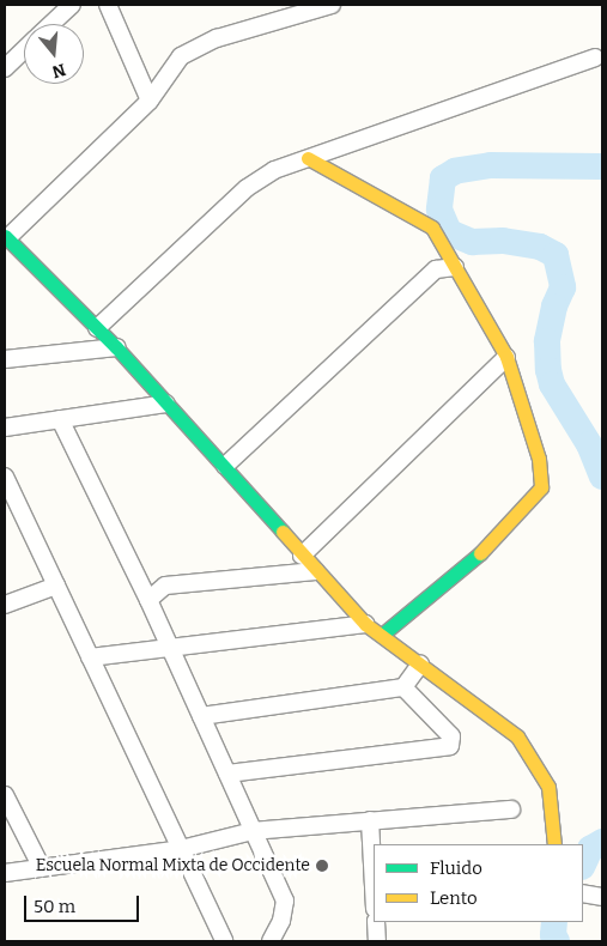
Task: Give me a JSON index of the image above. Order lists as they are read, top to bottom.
{
  "places": ["Escuela Normal Mixta de Occidente"],
  "legend": ["Fluido", "Lento"],
  "scale_bar": "50 m",
  "north": "bottom"
}
